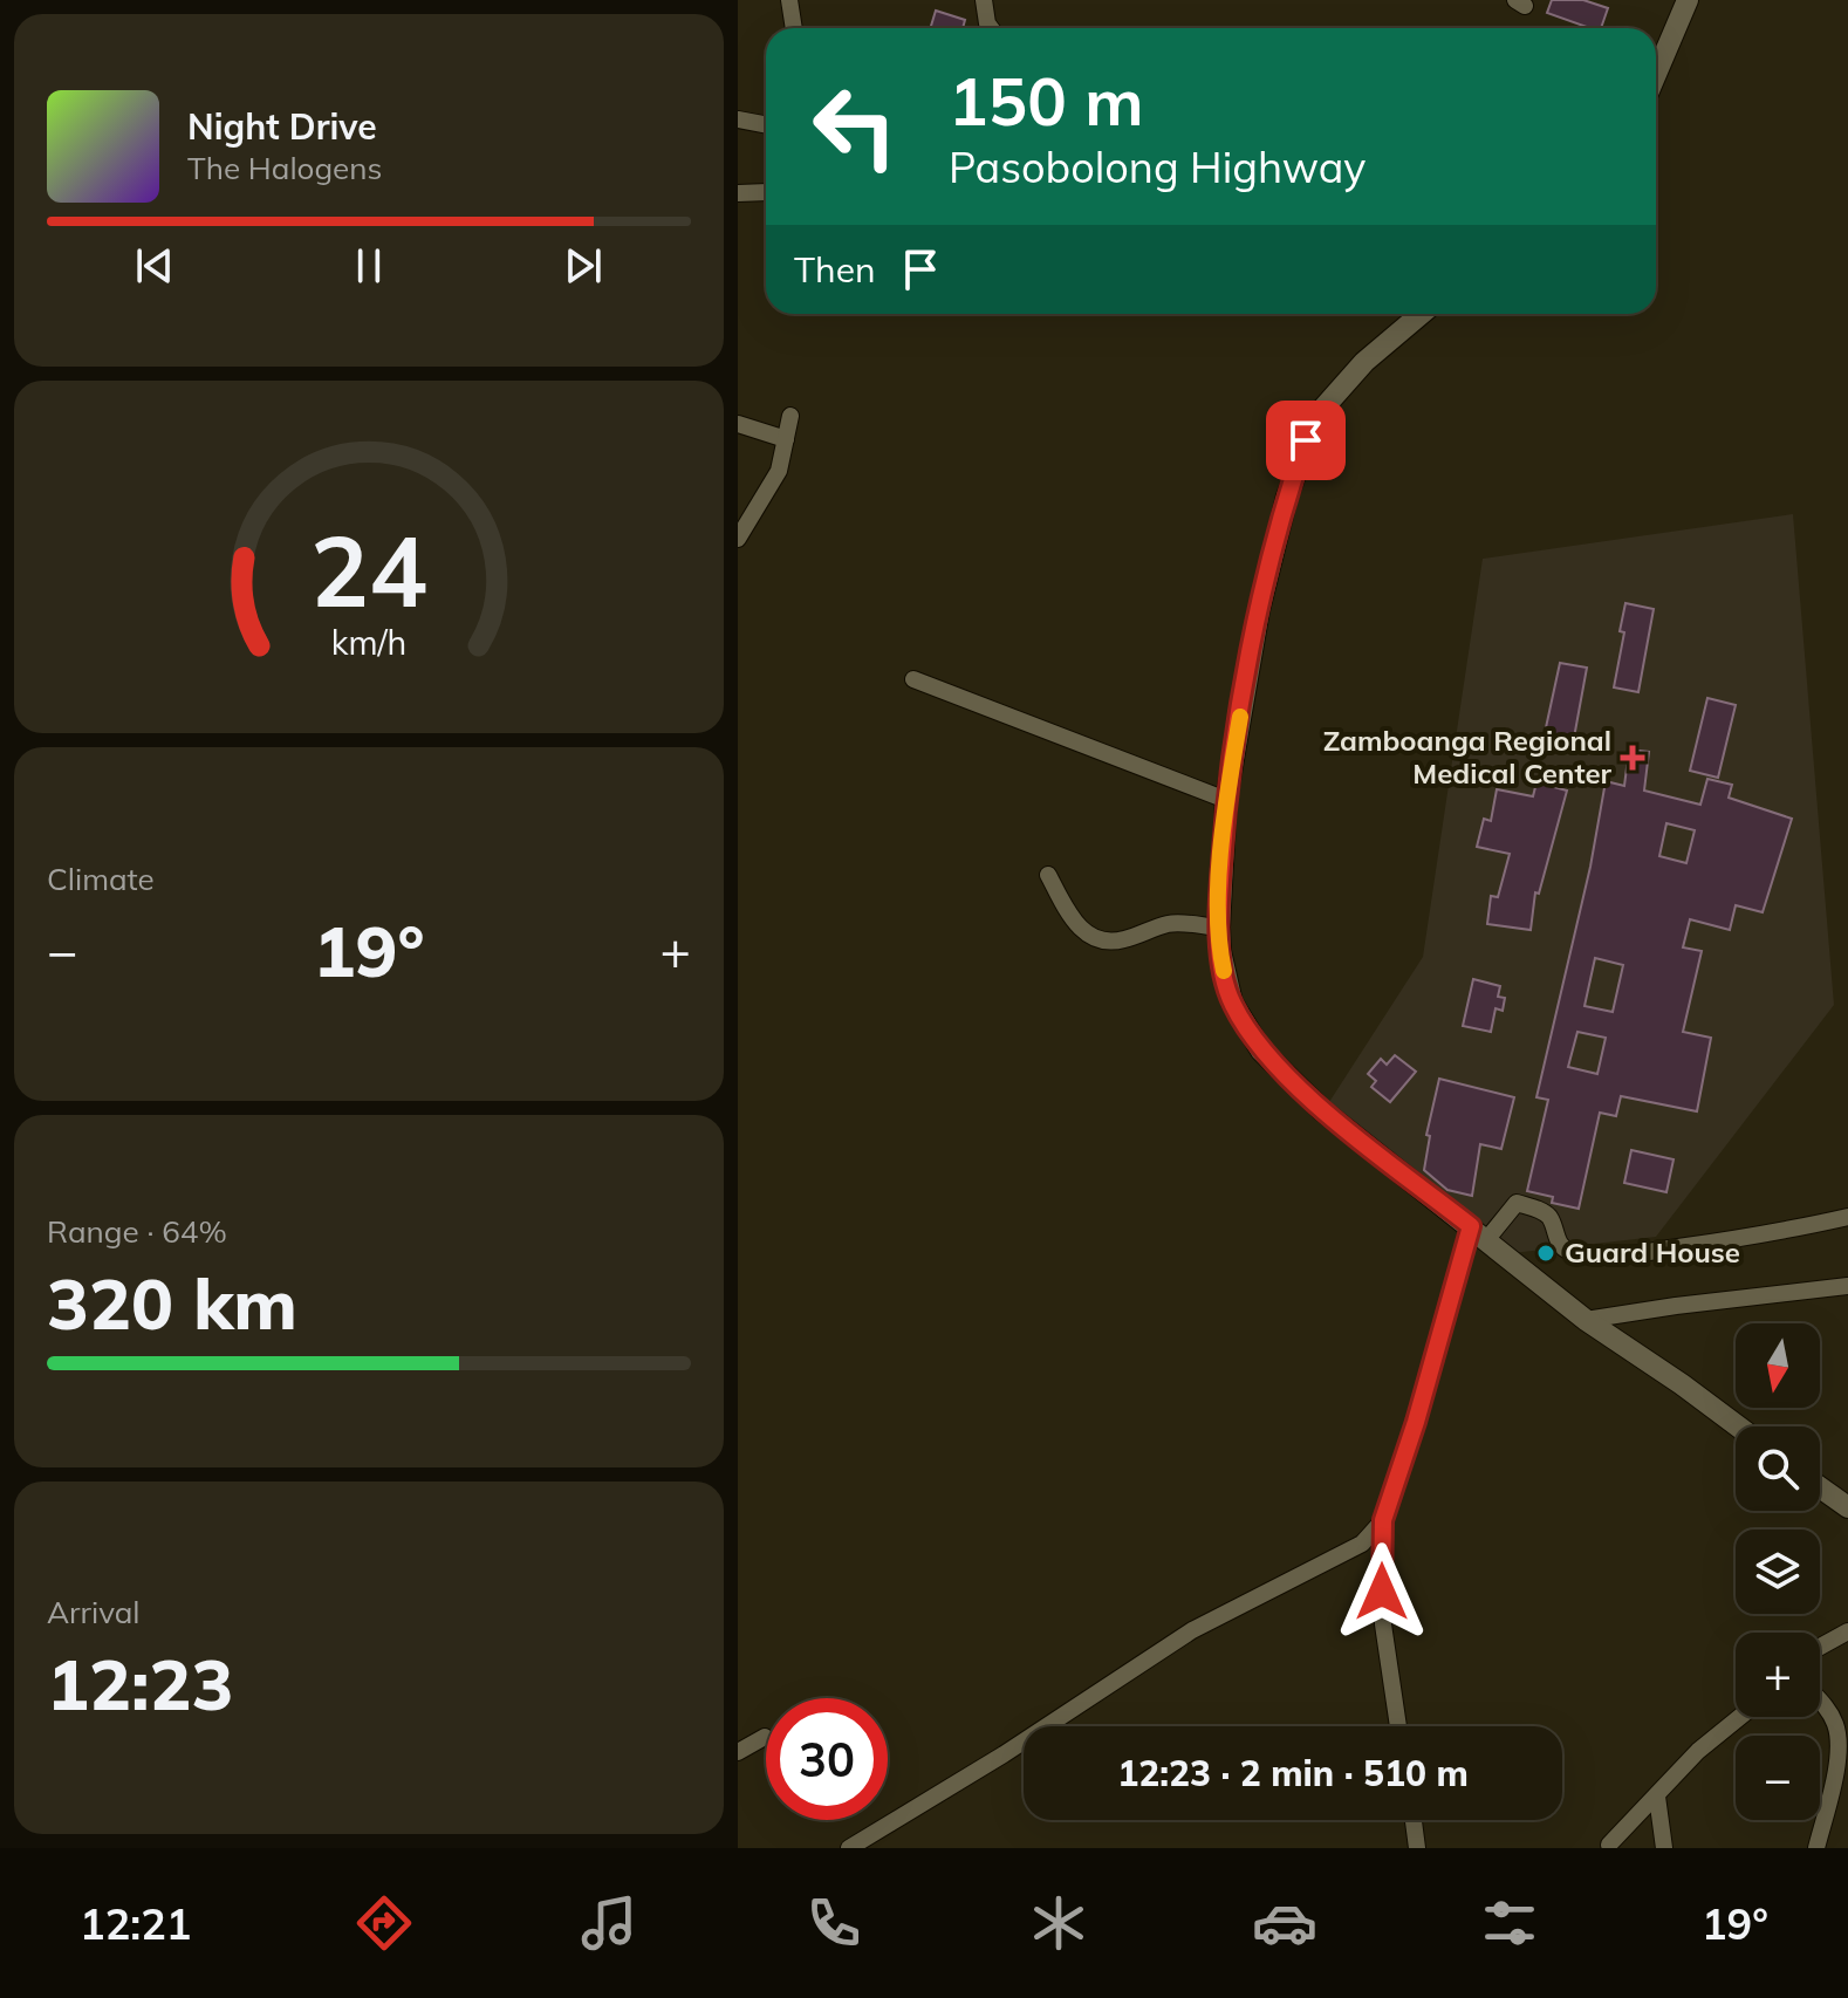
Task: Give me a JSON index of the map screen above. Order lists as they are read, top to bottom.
{
  "places": {
    "health": ["Zamboanga Regional Medical Center"],
    "other": ["Guard House"]
  },
  "north": "bottom",
  "page": {
    "turn": ["150 m", "Pasobolong Highway"],
    "song": ["Night Drive", "The Halogens"],
    "then": "Then",
    "tile": [
      "Climate",
      ["Range · 64%", "320 km"],
      ["Arrival", "12:23"]
    ],
    "heat": ["−", "19°", "+"],
    "map_buttons": ["+", "−"],
    "limit": "30",
    "trip": "12:23 · 2 min · 510 m",
    "tabs": ["12:21", "19°"],
    "gauge": ["24", "km/h"]
  }
}
